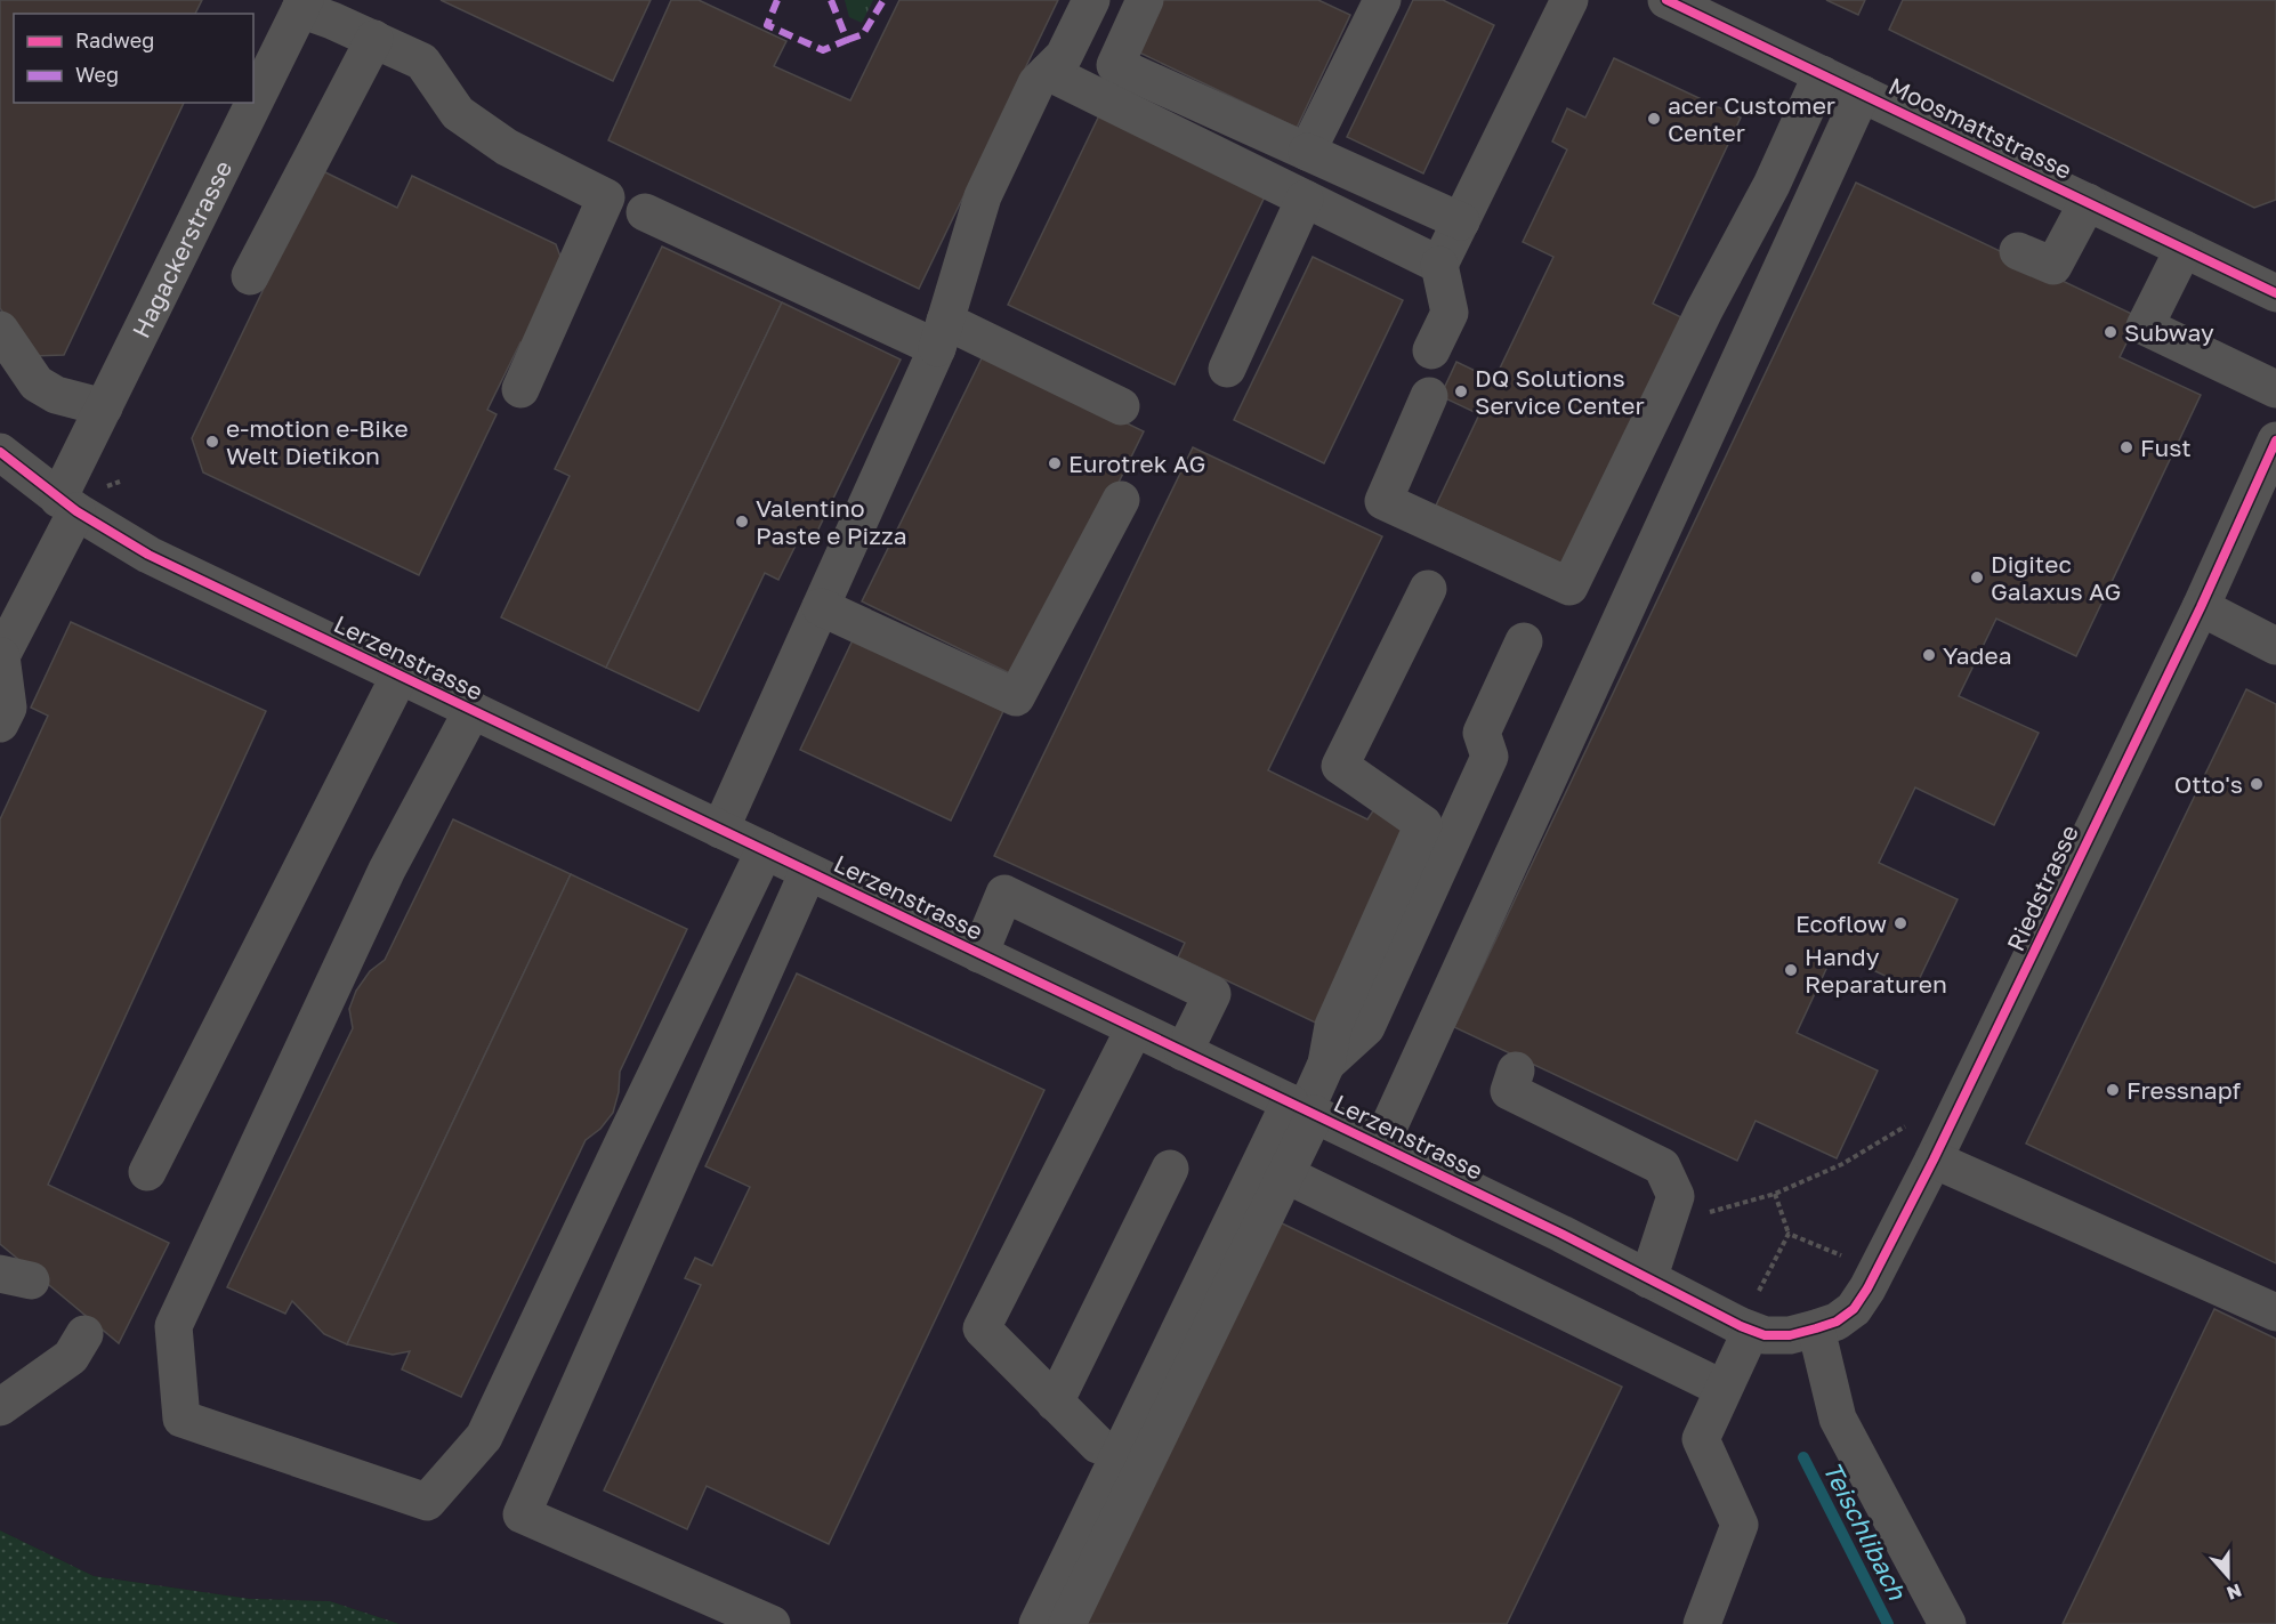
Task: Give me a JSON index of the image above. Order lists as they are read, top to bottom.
{
  "streets": {
    "street": [
      "Moosmattstrasse",
      "Hagackerstrasse",
      "Lerzenstrasse",
      "Riedstrasse"
    ]
  },
  "crossings": [
    ["Hagackerstrasse", "Lerzenstrasse"],
    ["Lerzenstrasse", "Riedstrasse"]
  ],
  "water": ["Teischlibach"],
  "places": [
    "acer Customer Center",
    "Subway",
    "DQ Solutions Service Center",
    "e-motion e-Bike Welt Dietikon",
    "Fust",
    "Eurotrek AG",
    "Valentino Paste e Pizza",
    "Digitec Galaxus AG",
    "Yadea",
    "Otto's",
    "Ecoflow",
    "Handy Reparaturen",
    "Fressnapf"
  ],
  "legend": ["Radweg", "Weg"],
  "north": "bottom"
}
